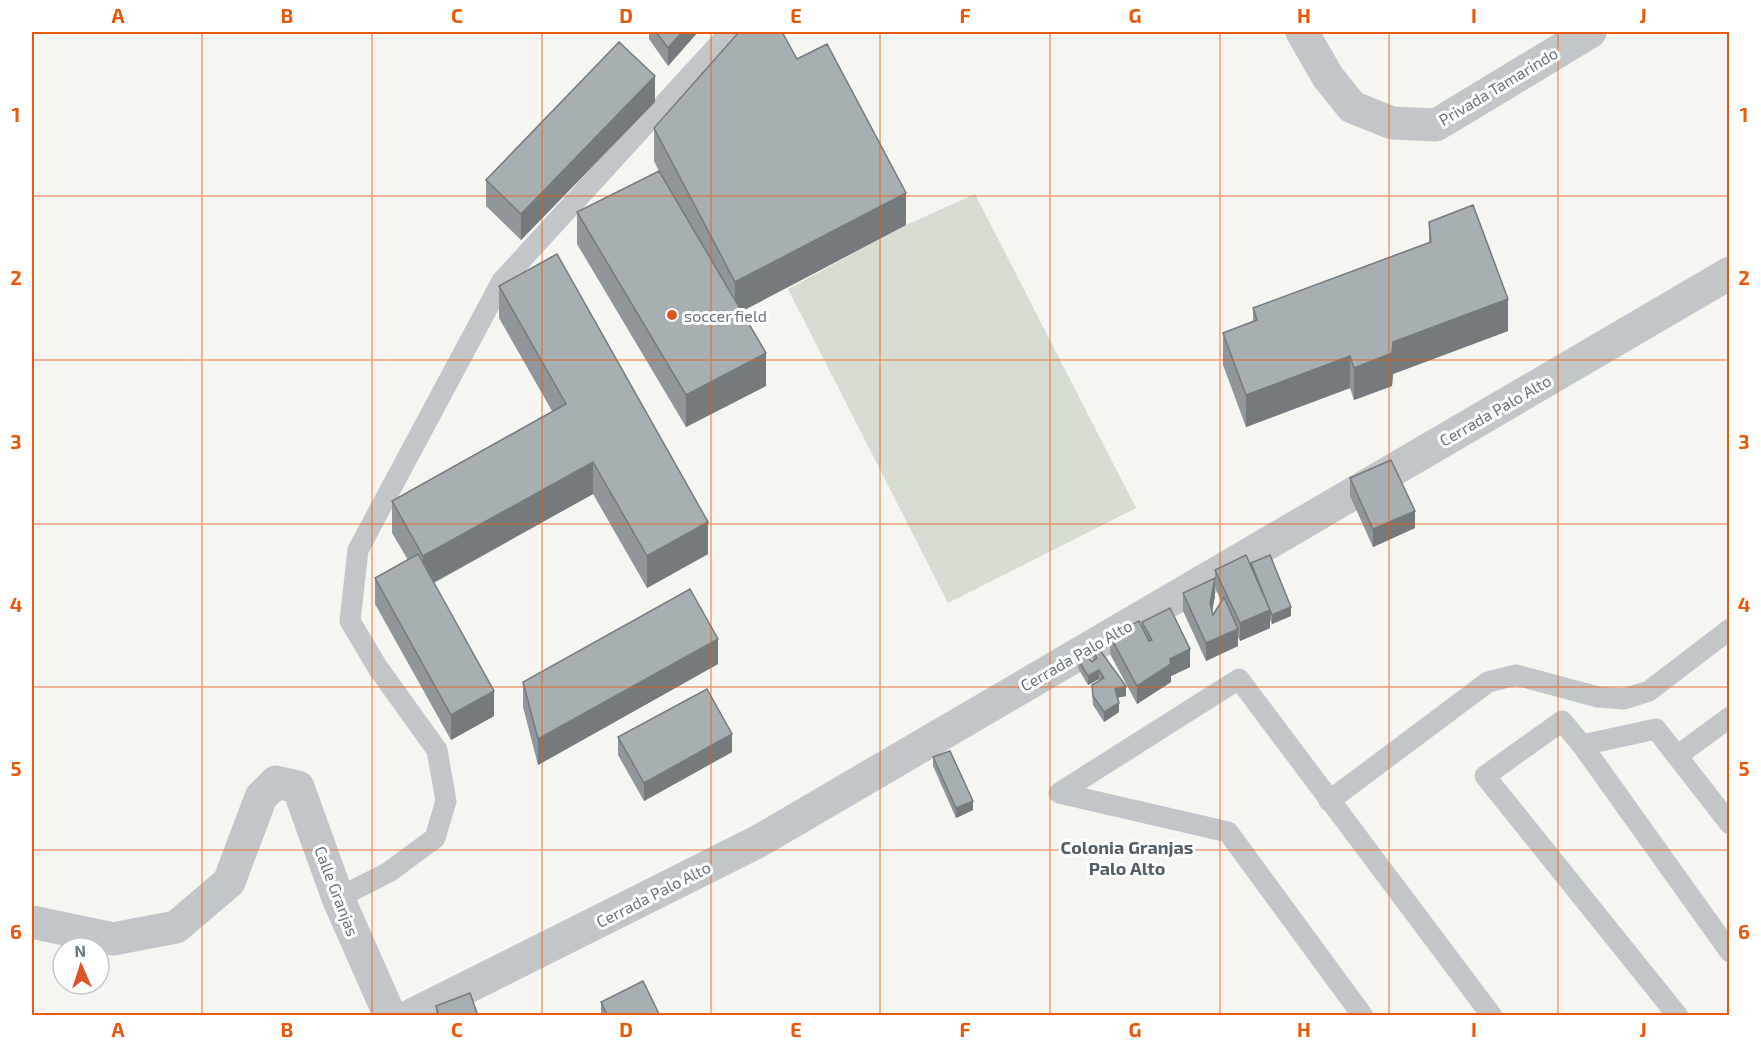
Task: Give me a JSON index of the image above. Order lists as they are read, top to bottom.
{
  "streets": {
    "street": ["Privada Tamarindo", "Cerrada Palo Alto", "Calle Granjas"]
  },
  "districts": ["Colonia Granjas Palo Alto"],
  "places": ["soccer field"],
  "north": "top",
  "grid": {
    "columns": [
      "A",
      "B",
      "C",
      "D",
      "E",
      "F",
      "G",
      "H",
      "I",
      "J"
    ],
    "rows": [
      "1",
      "2",
      "3",
      "4",
      "5",
      "6"
    ]
  }
}
